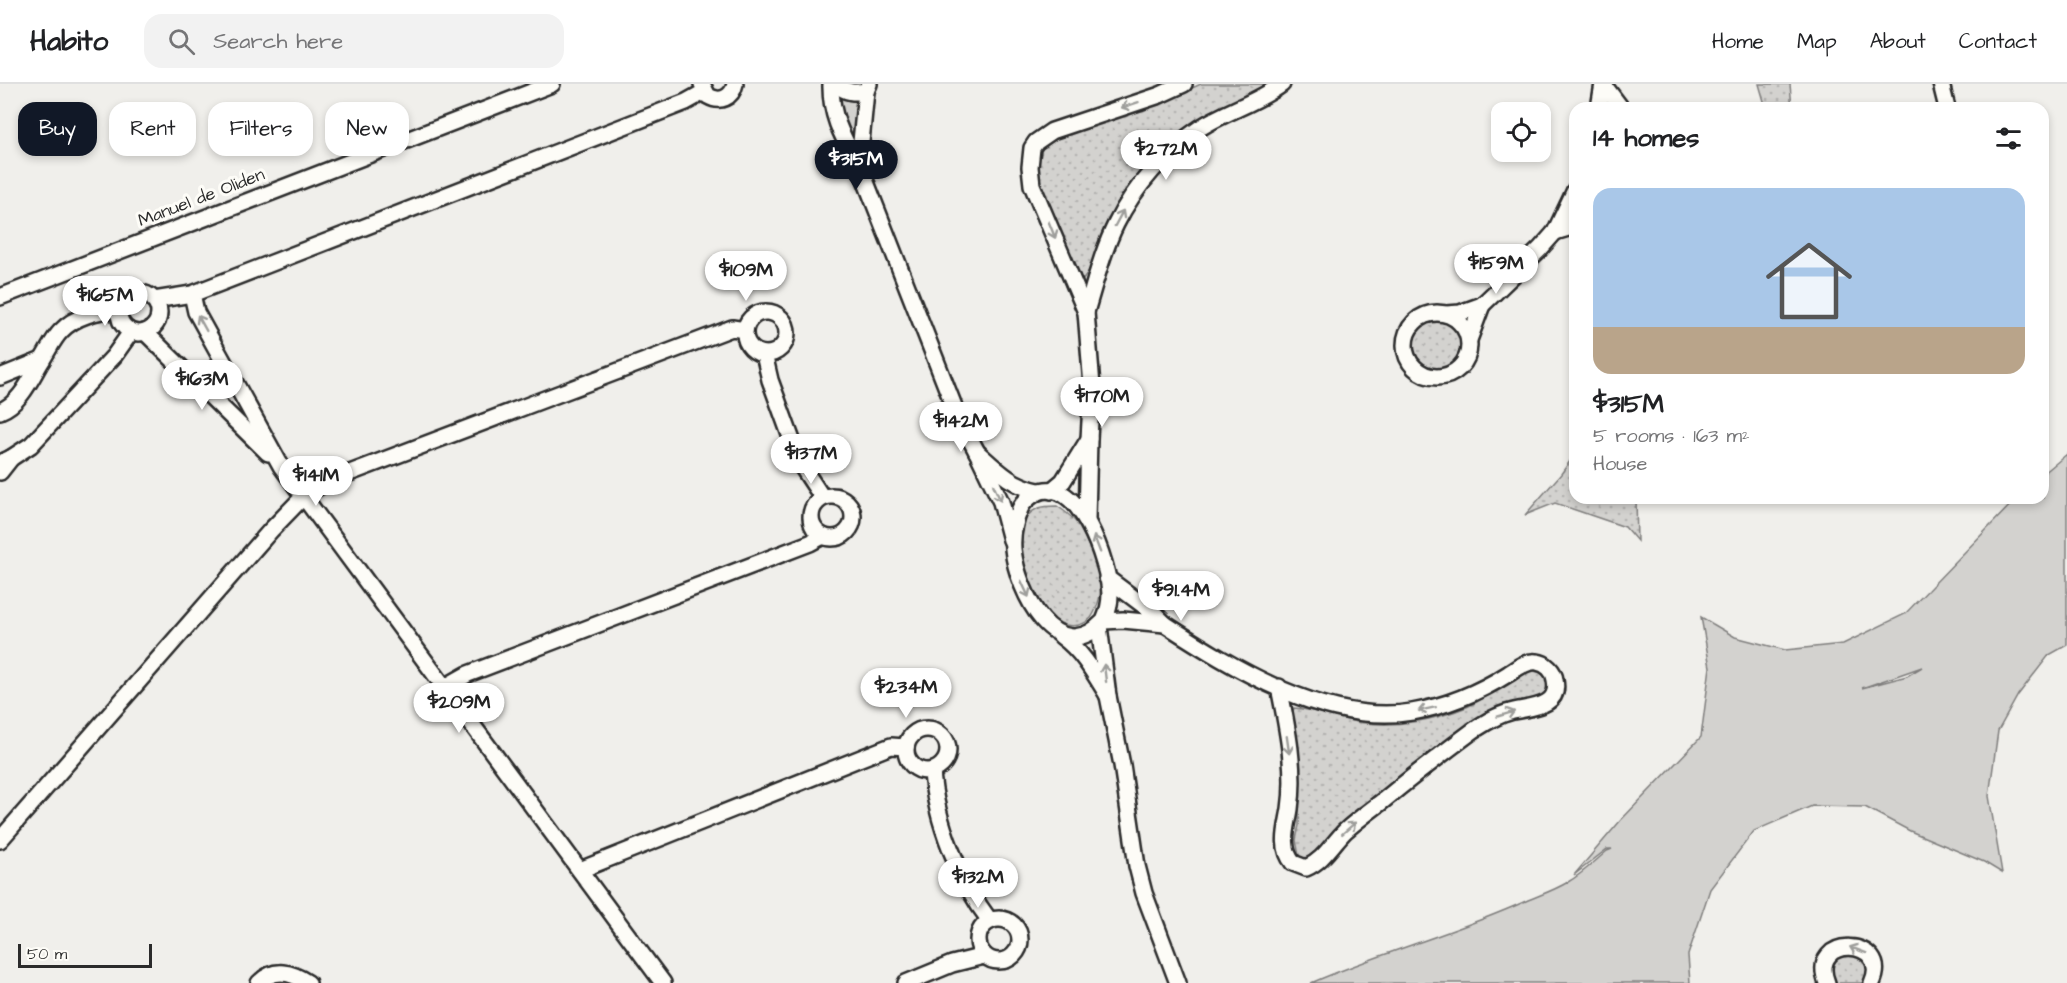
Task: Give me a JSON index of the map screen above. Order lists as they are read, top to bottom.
{
  "streets": {
    "street": ["Manuel de Oliden"]
  },
  "scale_bar": "50 m",
  "page": {
    "header": "Habito",
    "search": "Search here",
    "nav": [
      "Home",
      "Map",
      "About",
      "Contact"
    ],
    "chip": [
      "Buy",
      "Rent",
      "Filters",
      "New"
    ],
    "heading": "14 homes",
    "price": [
      "$272M",
      "$315M",
      "$159M",
      "$109M",
      "$165M",
      "$163M",
      "$170M",
      "$142M",
      "$137M",
      "$141M",
      "$91.4M",
      "$234M",
      "$209M",
      "$132M"
    ],
    "list": [
      {
        "name": "$315M",
        "note": "5 rooms · 163 m² · House"
      }
    ],
    "scale": "50 m"
  }
}
